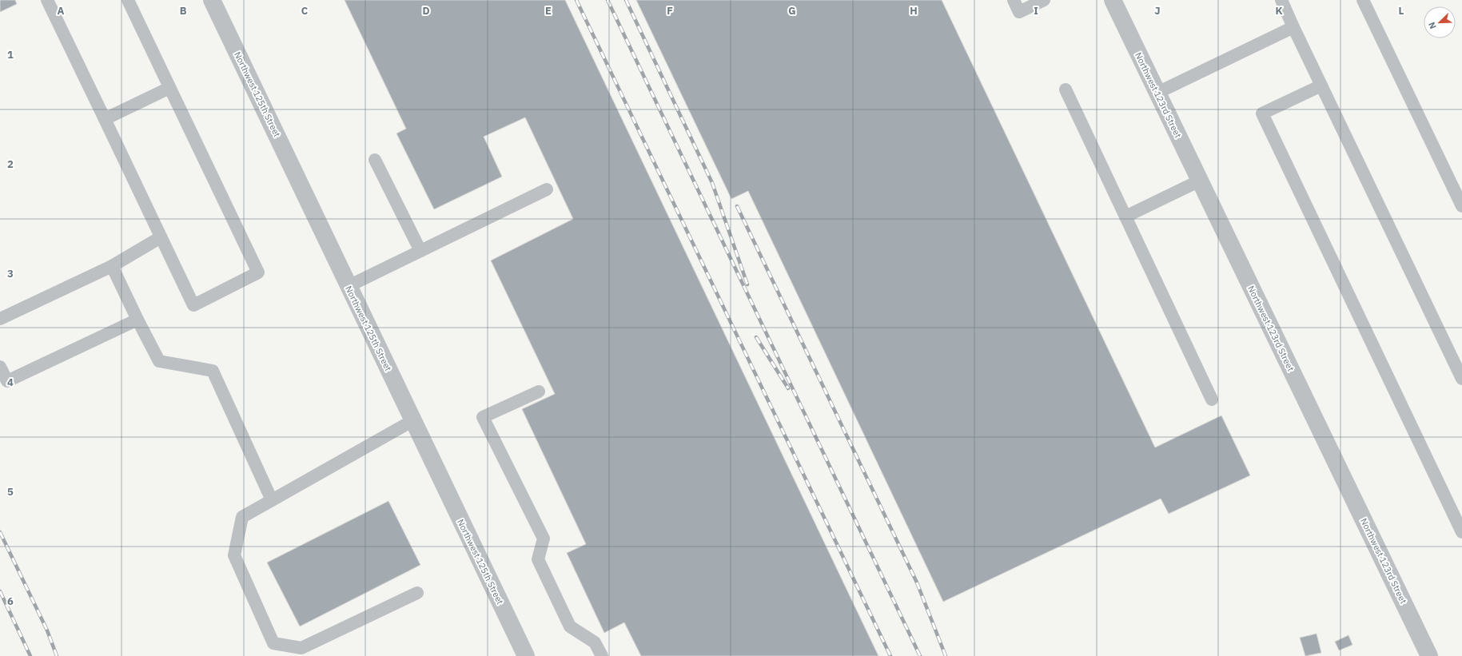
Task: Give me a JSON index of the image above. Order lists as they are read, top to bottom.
{
  "streets": {
    "street": ["Northwest 125th Street", "Northwest 123rd Street"]
  },
  "north": "bottom left",
  "grid": {
    "columns": [
      "A",
      "B",
      "C",
      "D",
      "E",
      "F",
      "G",
      "H",
      "I",
      "J",
      "K",
      "L"
    ],
    "rows": [
      "1",
      "2",
      "3",
      "4",
      "5",
      "6"
    ]
  }
}
